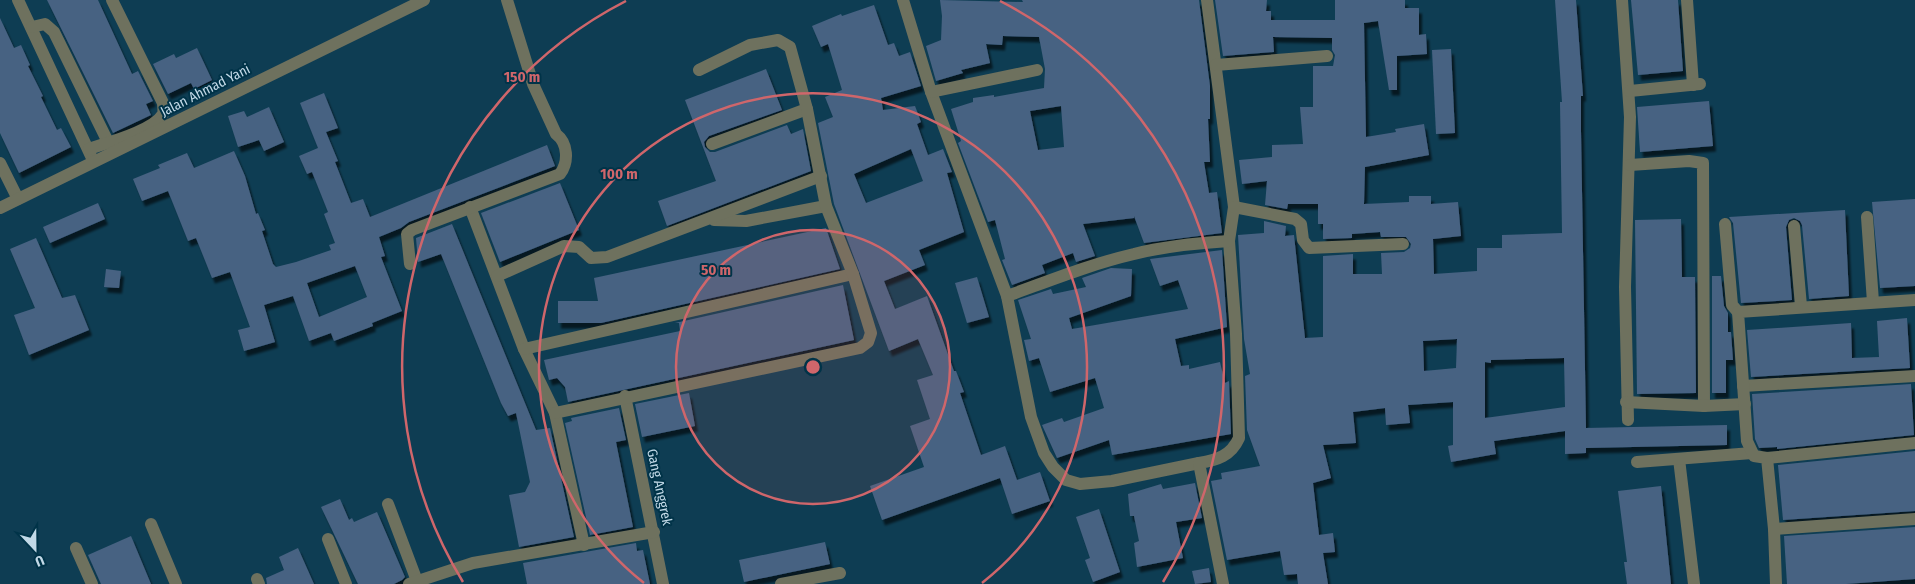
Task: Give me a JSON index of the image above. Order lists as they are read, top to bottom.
{
  "streets": {
    "street": ["Jalan Ahmad Yani", "Gang Anggrek"]
  },
  "north": "bottom",
  "rings": ["150 m", "100 m", "50 m"]
}
